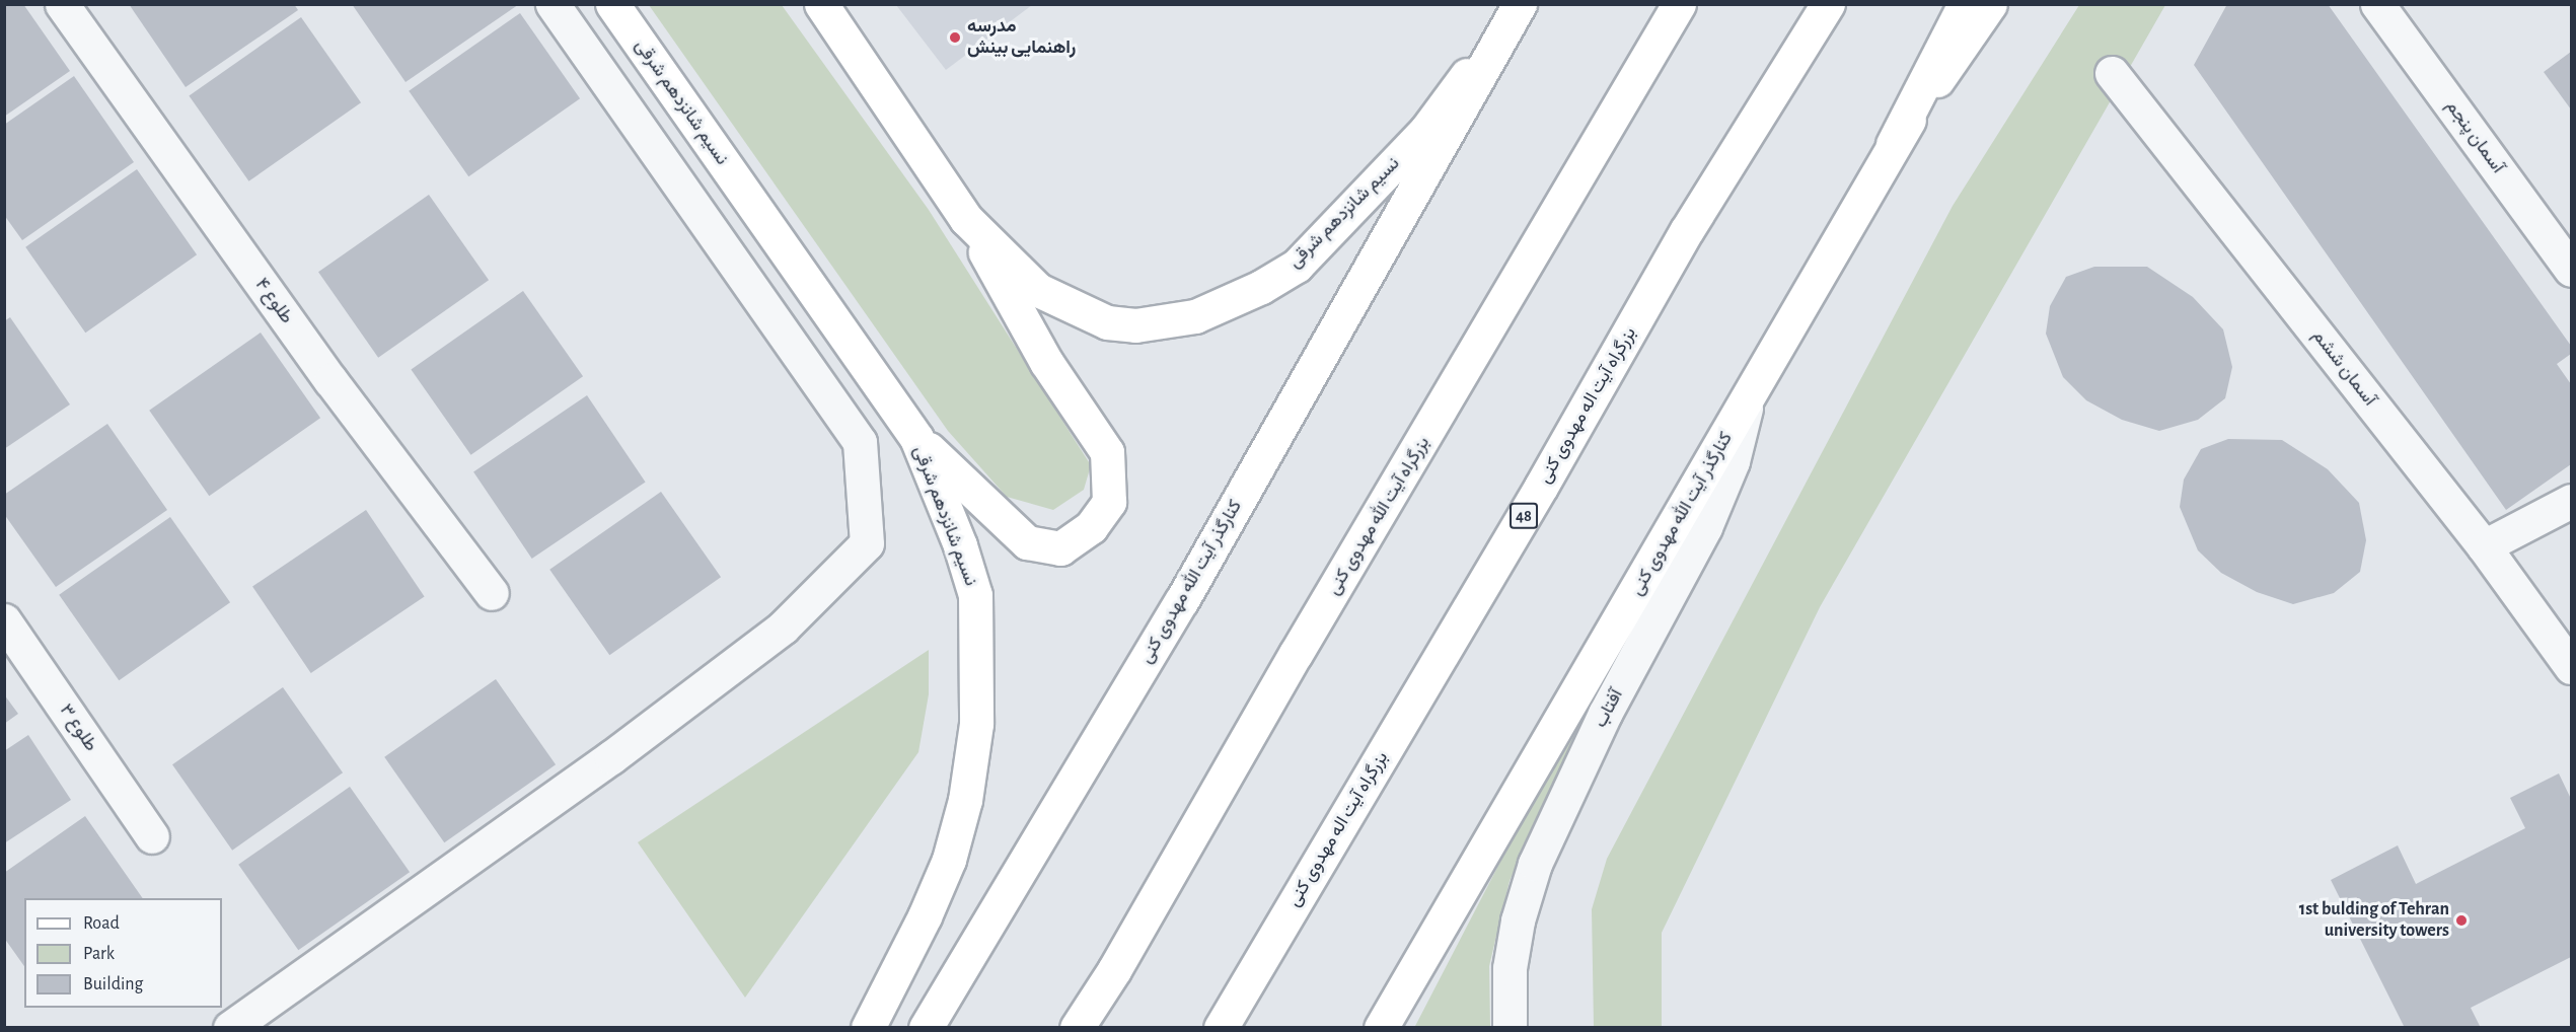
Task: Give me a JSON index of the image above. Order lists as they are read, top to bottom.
{
  "streets": {
    "main road": [
      "نسیم شانزدهم شرقی",
      "بزرگراه آیت اله مهدوی کنی",
      "کنارگذر آیت الله مهدوی کنی",
      "بزرگراه آیت الله مهدوی کنی",
      "48"
    ],
    "street": [
      "آسمان پنجم",
      "طلوع ۴",
      "آسمان ششم",
      "آفتاب",
      "طلوع ۳"
    ]
  },
  "crossings": [
    ["نسیم شانزدهم شرقی", "کنارگذر آیت الله مهدوی کنی"],
    ["کنارگذر آیت الله مهدوی کنی", "آفتاب"]
  ],
  "places": ["مدرسه راهنمایی بینش", "1st bulding of Tehran university towers"],
  "legend": ["Road", "Park", "Building"]
}
